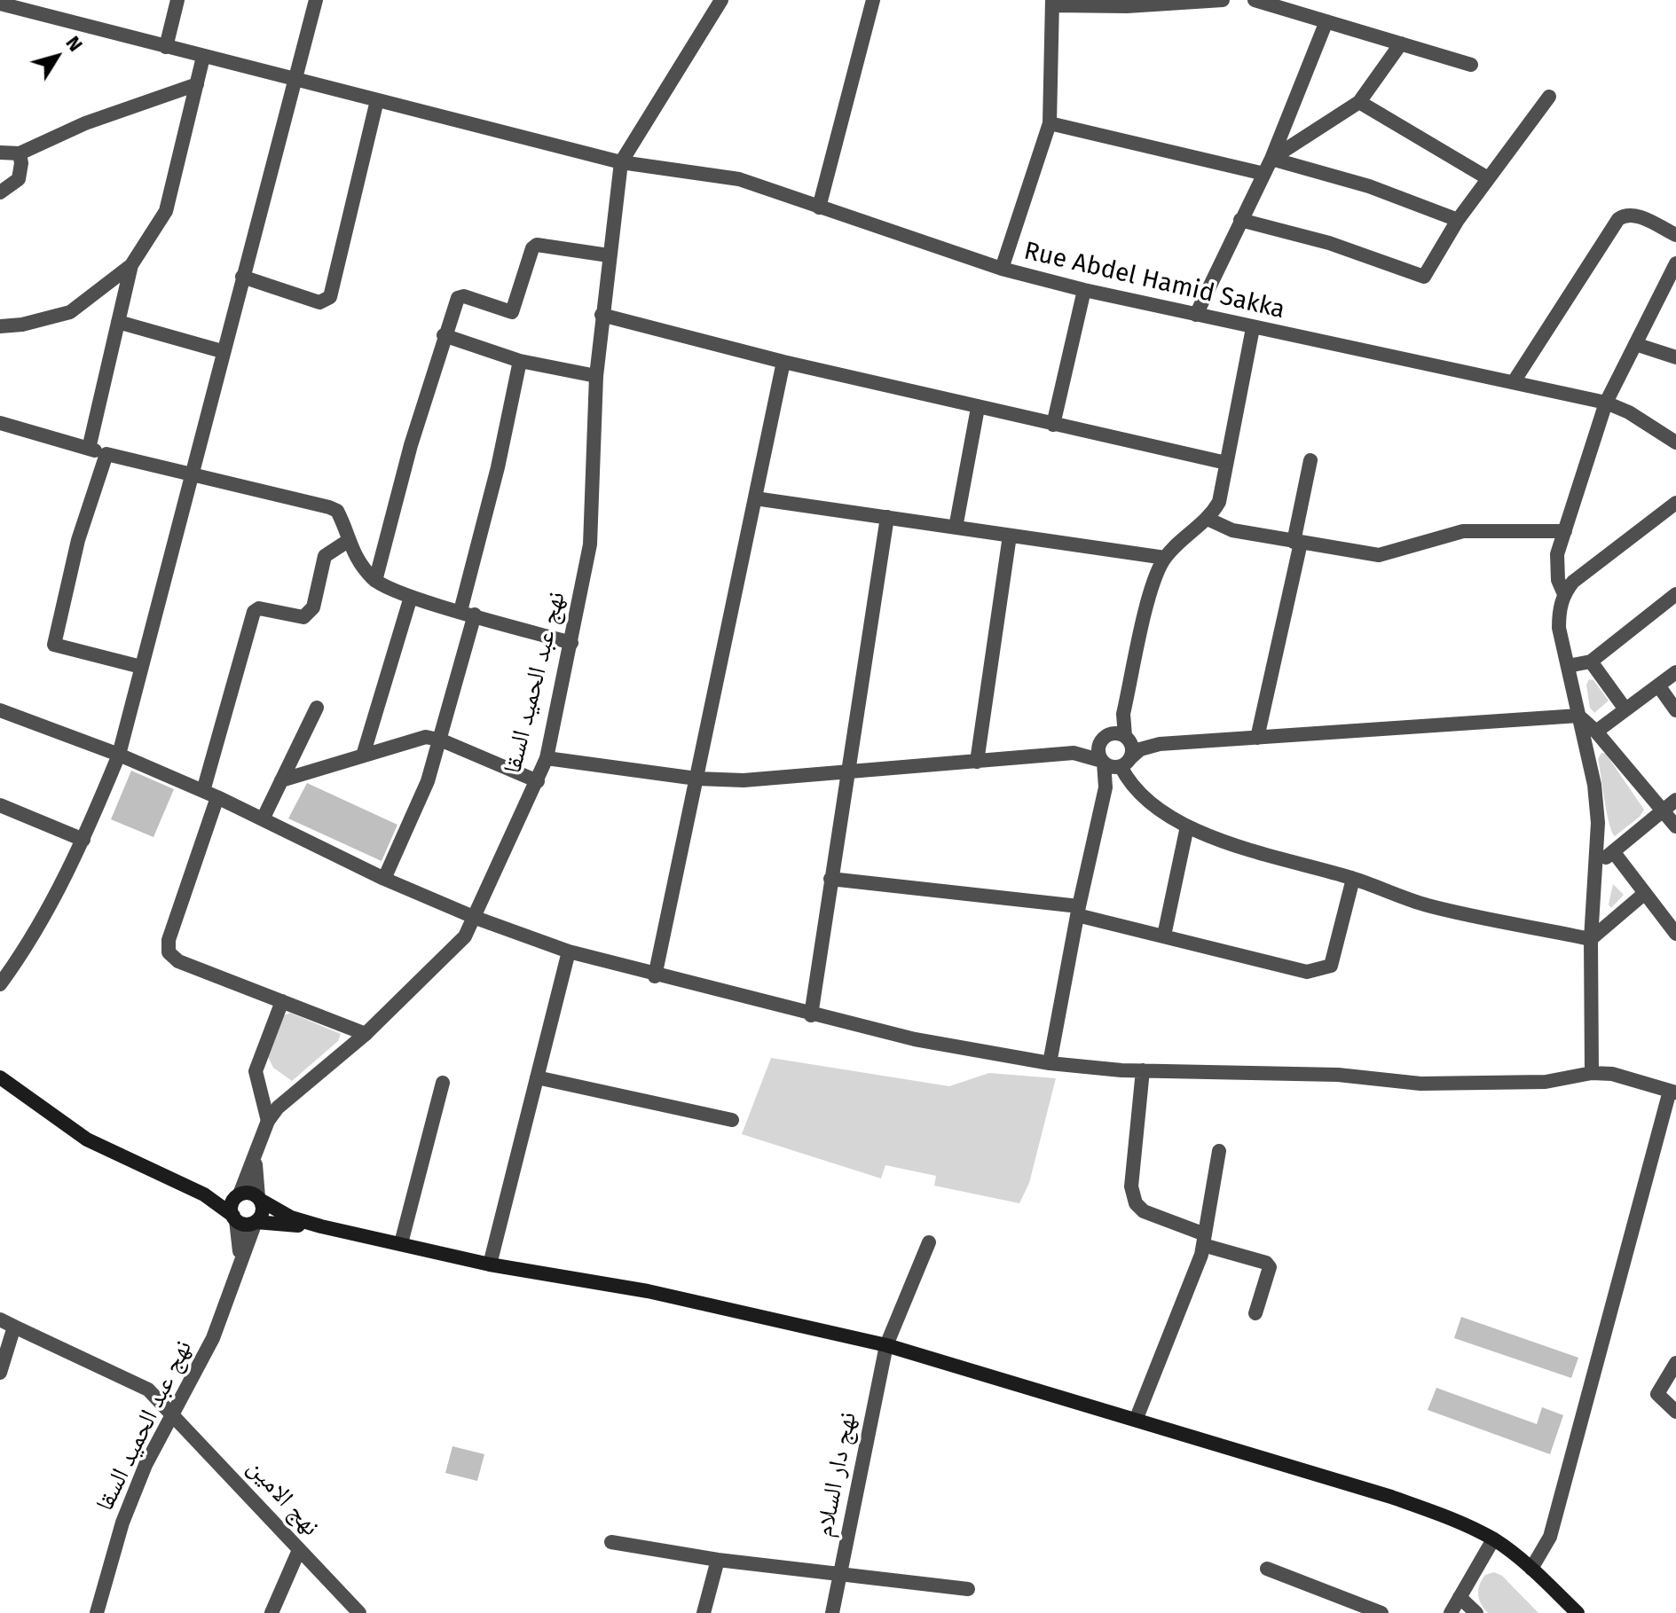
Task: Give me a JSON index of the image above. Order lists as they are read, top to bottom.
{
  "streets": {
    "street": [
      "Rue Abdel Hamid Sakka",
      "نهج عبد الحميد السقا",
      "نهج دار السلام",
      "نهج الامين"
    ]
  },
  "crossings": [
    ["Rue Abdel Hamid Sakka", "نهج عبد الحميد السقا"],
    ["نهج عبد الحميد السقا", "نهج الامين"]
  ],
  "north": "top right"
}
